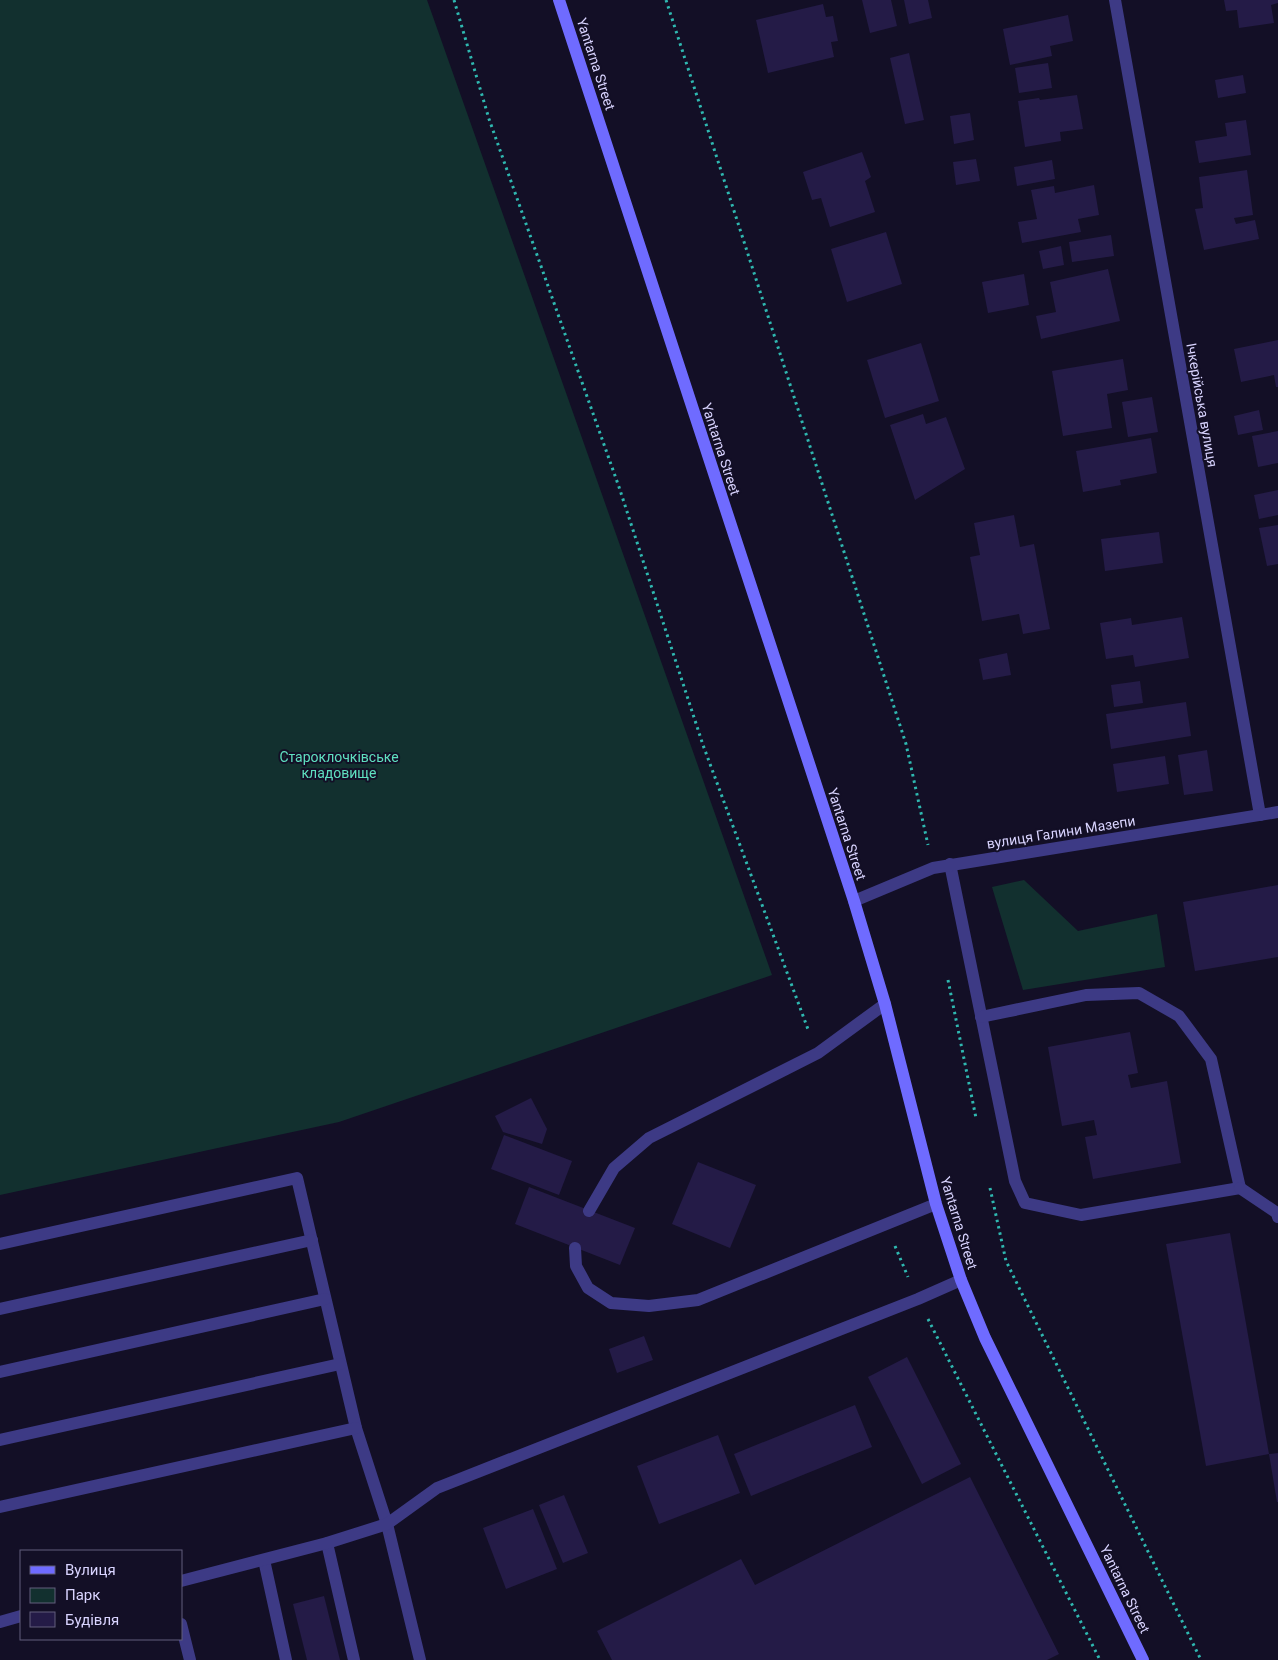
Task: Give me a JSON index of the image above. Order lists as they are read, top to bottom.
{
  "streets": {
    "main road": ["Yantarna Street"],
    "street": ["Ічкерійська вулиця", "вулиця Галини Мазепи"]
  },
  "crossings": [
    ["Yantarna Street", "вулиця Галини Мазепи"],
    ["Ічкерійська вулиця", "вулиця Галини Мазепи"]
  ],
  "parks": ["Староклочківське кладовище"],
  "legend": ["Вулиця", "Парк", "Будівля"]
}
